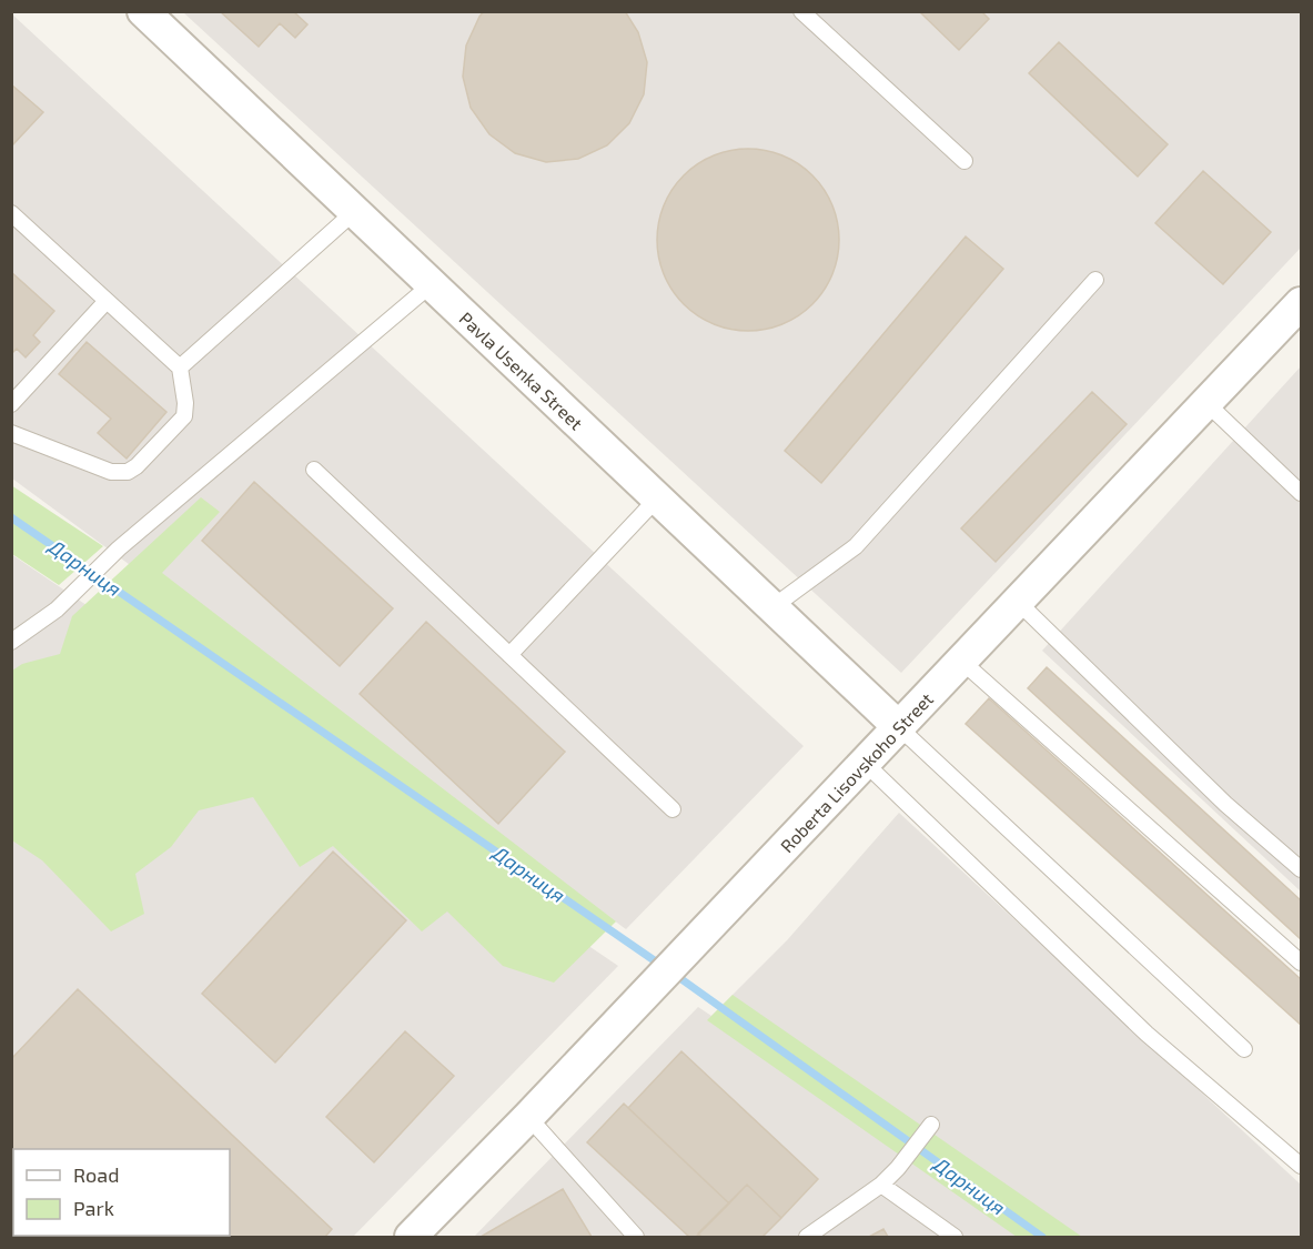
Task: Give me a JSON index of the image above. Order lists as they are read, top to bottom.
{
  "streets": {
    "street": ["Pavla Usenka Street", "Roberta Lisovskoho Street"]
  },
  "crossings": [
    ["Pavla Usenka Street", "Roberta Lisovskoho Street"]
  ],
  "water": ["Дарниця"],
  "legend": ["Road", "Park"]
}
